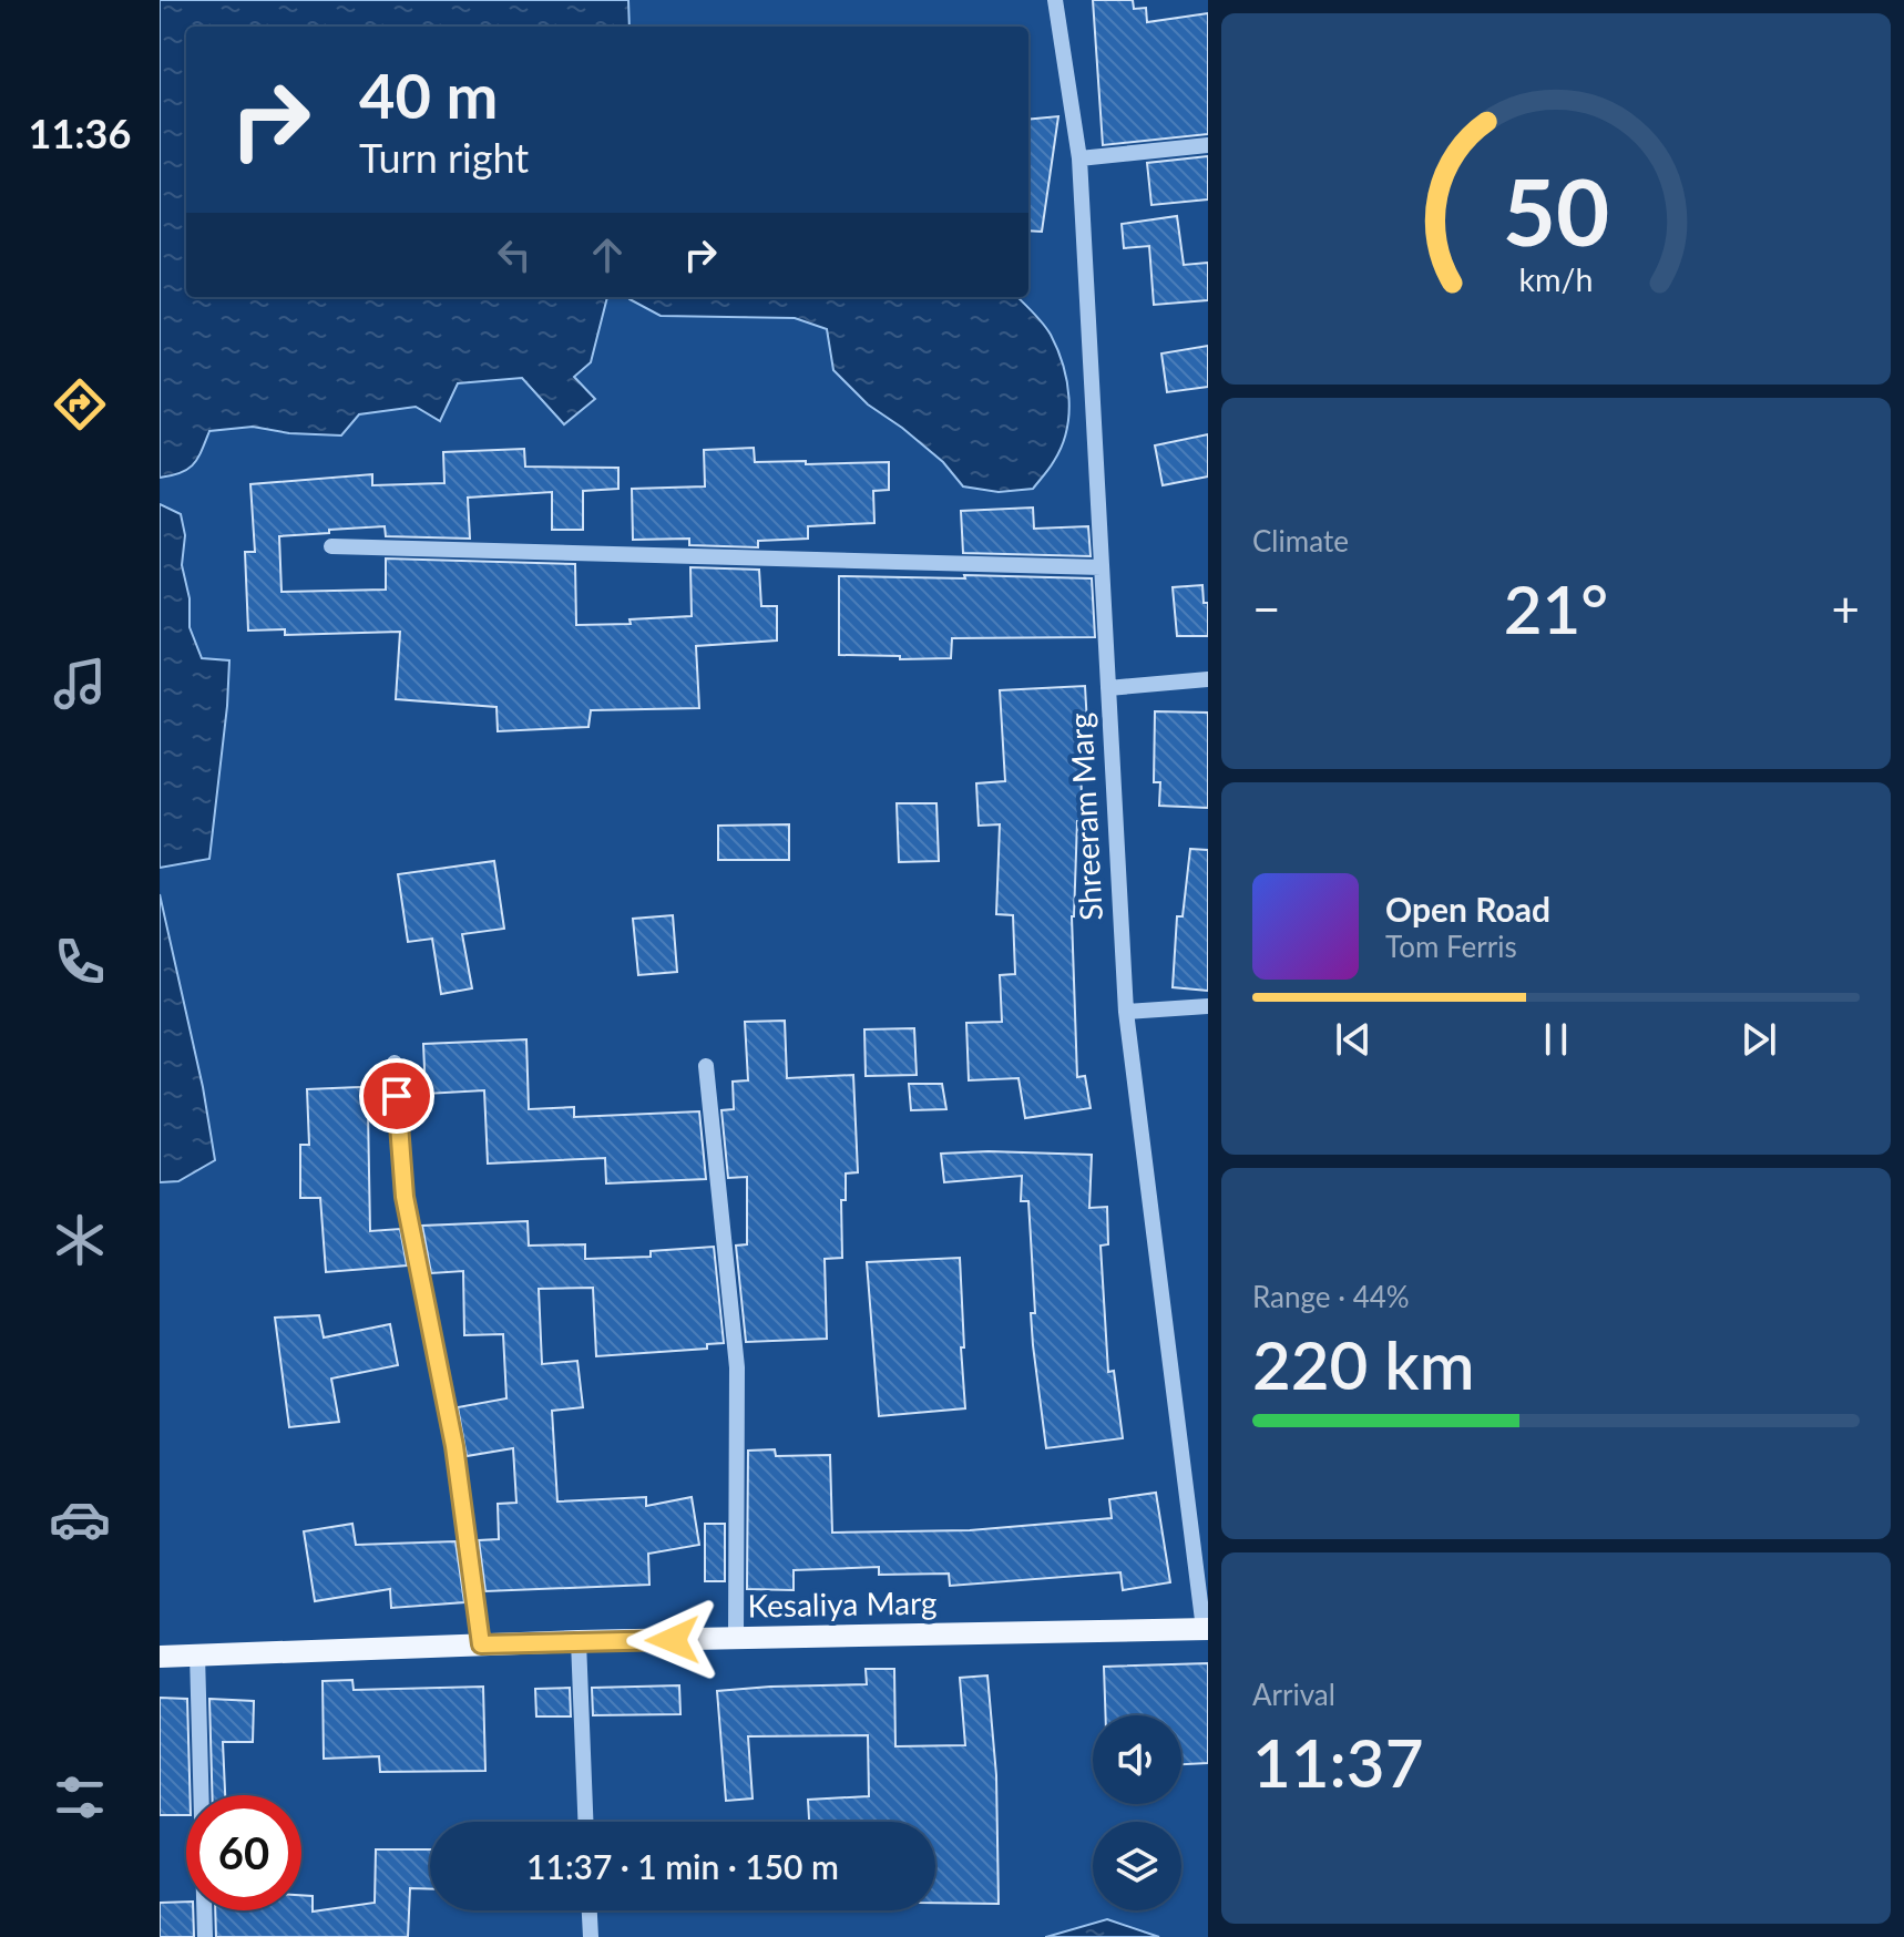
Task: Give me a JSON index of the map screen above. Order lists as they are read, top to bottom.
{
  "streets": {
    "main road": ["Kesaliya Marg"],
    "street": ["Shreeram Marg"]
  },
  "crossings": [
    ["Shreeram Marg", "Kesaliya Marg"]
  ],
  "page": {
    "tabs": "11:36",
    "turn": ["40 m", "Turn right"],
    "tile": [
      "Climate",
      ["Range · 44%", "220 km"],
      ["Arrival", "11:37"]
    ],
    "heat": ["−", "21°", "+"],
    "song": ["Open Road", "Tom Ferris"],
    "limit": "60",
    "trip": "11:37 · 1 min · 150 m",
    "gauge": ["50", "km/h"]
  }
}
